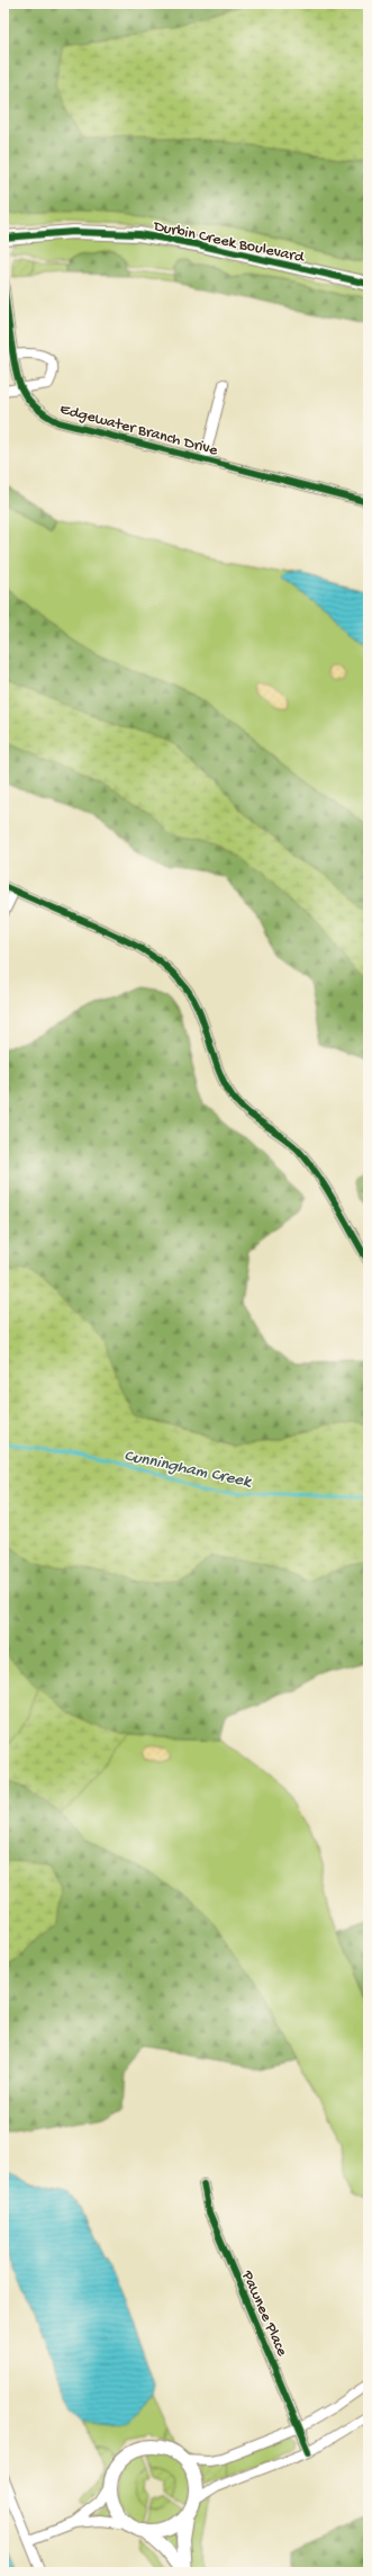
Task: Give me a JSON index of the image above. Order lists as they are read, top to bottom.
{
  "streets": {
    "street": ["Durbin Creek Boulevard", "Edgewater Branch Drive", "Pawnee Place"]
  },
  "water": ["Cunningham Creek"]
}
